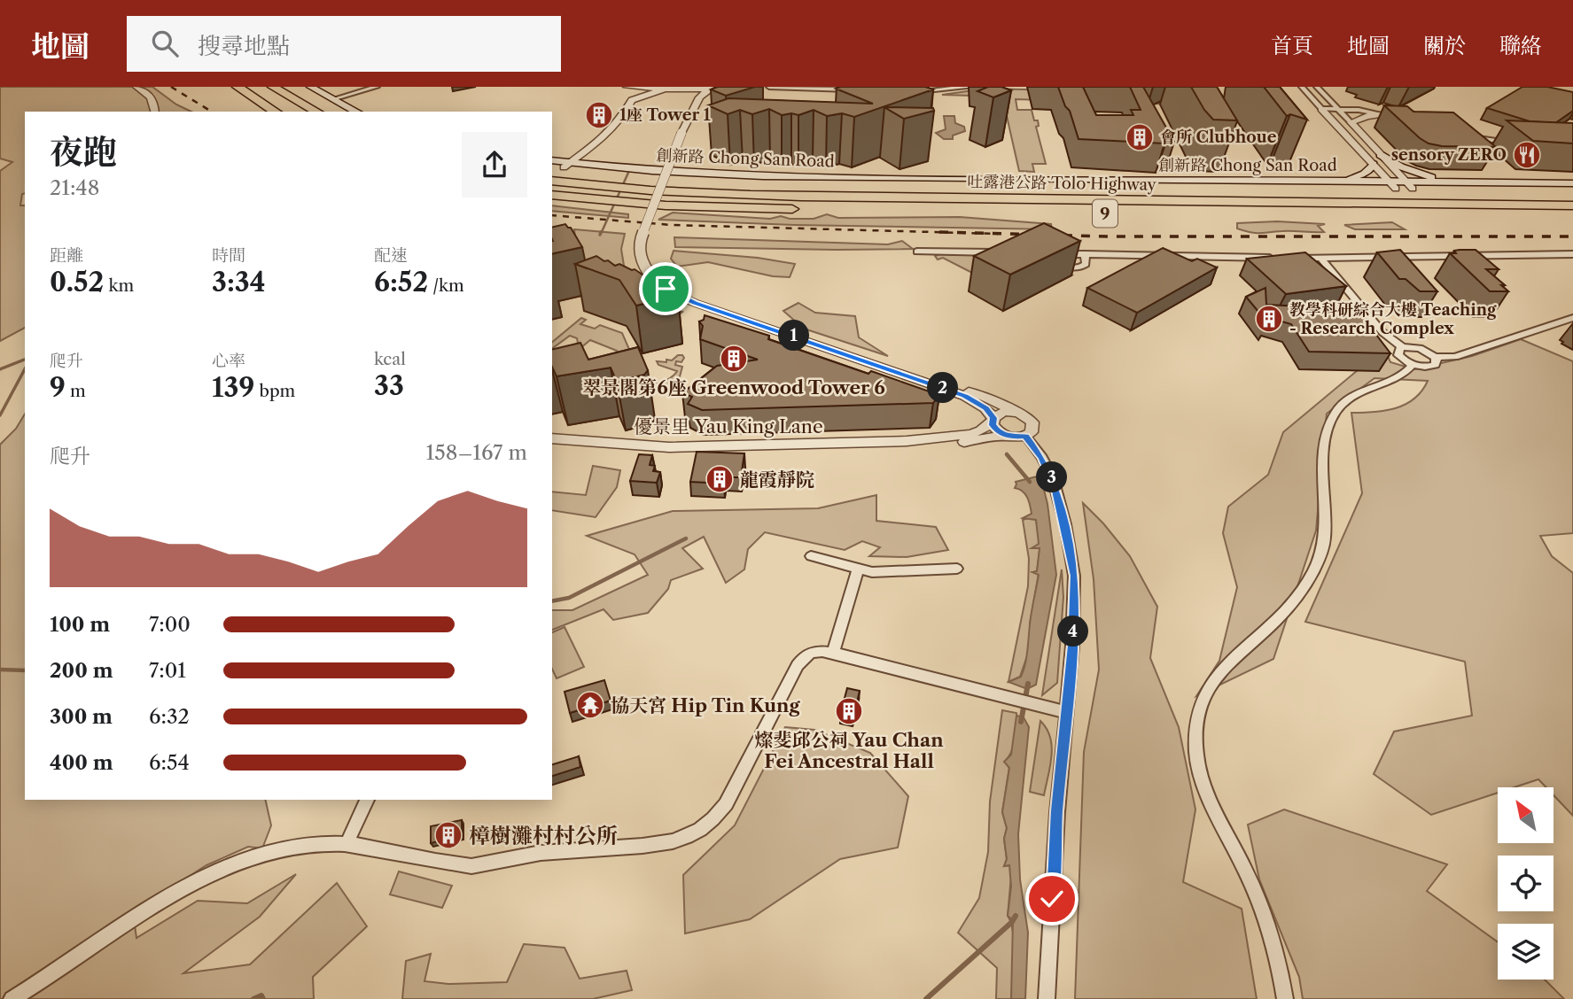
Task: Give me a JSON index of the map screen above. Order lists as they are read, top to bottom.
{
  "streets": {
    "highway": ["吐露港公路 Tolo Highway", "9"],
    "main road": ["創新路 Chong San Road"],
    "street": ["優景里 Yau King Lane"]
  },
  "places": {
    "building": [
      "1座 Tower 1",
      "會所 Clubhoue",
      "教學科研綜合大樓 Teaching - Research Complex",
      "翠景閣第6座 Greenwood Tower 6",
      "龍霞靜院",
      "燦斐邱公祠 Yau Chan Fei Ancestral Hall",
      "樟樹灘村村公所"
    ],
    "restaurant": ["sensory ZERO"],
    "temple": ["協天宮 Hip Tin Kung"]
  },
  "north": "top left",
  "page": {
    "header": "地圖",
    "search": "搜尋地點",
    "nav": [
      "首頁",
      "地圖",
      "關於",
      "聯絡"
    ],
    "heading": ["夜跑", "21:48"],
    "stats": [
      ["距離", "0.52 km"],
      ["時間", "3:34"],
      ["配速", "6:52 /km"],
      ["爬升", "9 m"],
      ["心率", "139 bpm"],
      ["kcal", "33"]
    ],
    "pins": [
      "1",
      "2",
      "3",
      "4"
    ],
    "chart": ["爬升", "158–167 m"],
    "list": [
      {
        "name": "100 m",
        "note": "7:00"
      },
      {
        "name": "200 m",
        "note": "7:01"
      },
      {
        "name": "300 m",
        "note": "6:32"
      },
      {
        "name": "400 m",
        "note": "6:54"
      }
    ]
  }
}
